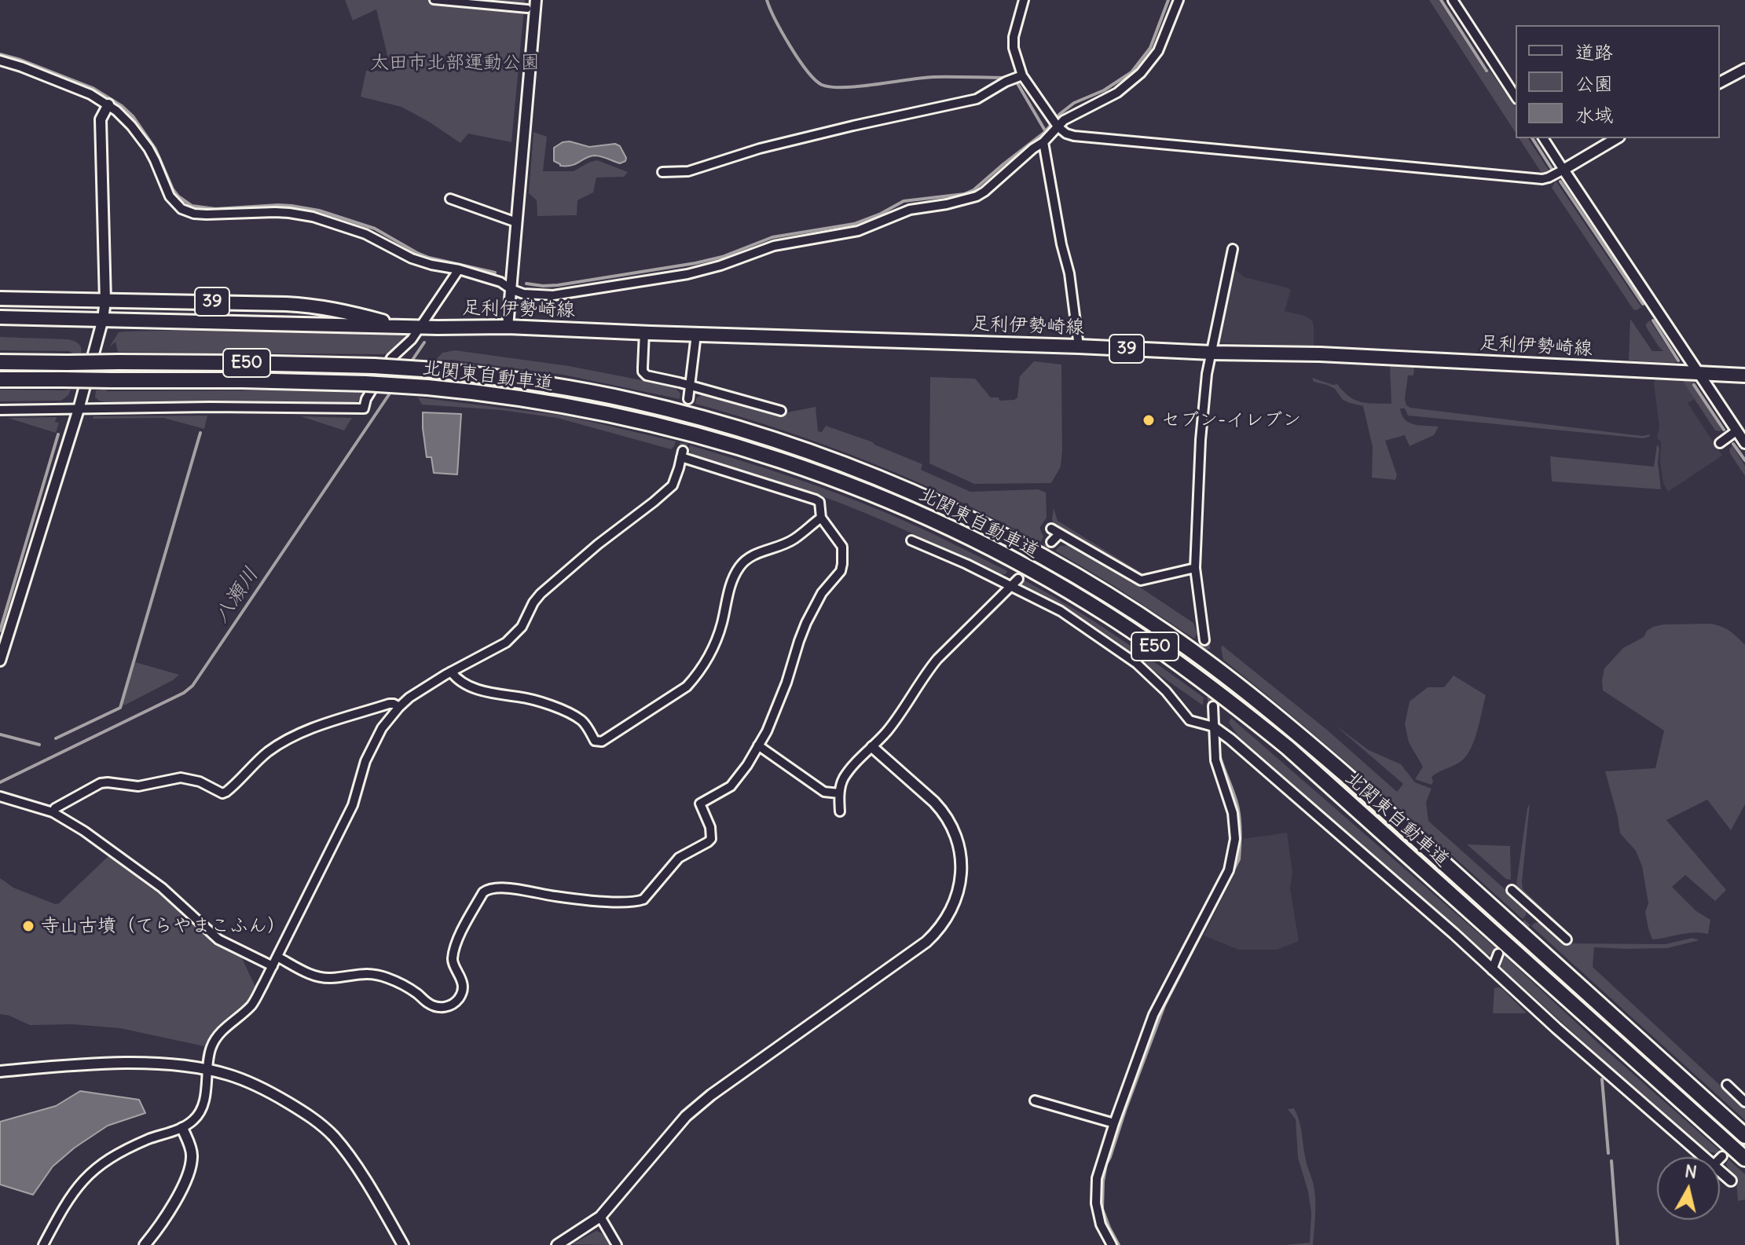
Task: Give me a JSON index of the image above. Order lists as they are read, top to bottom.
{
  "streets": {
    "highway": ["E50", "北関東自動車道"],
    "main road": ["39", "足利伊勢崎線"]
  },
  "water": ["八瀬川"],
  "parks": ["太田市北部運動公園"],
  "places": ["セブン-イレブン", "寺山古墳（てらやまこふん）"],
  "legend": ["道路", "公園", "水域"],
  "north": "top"
}
